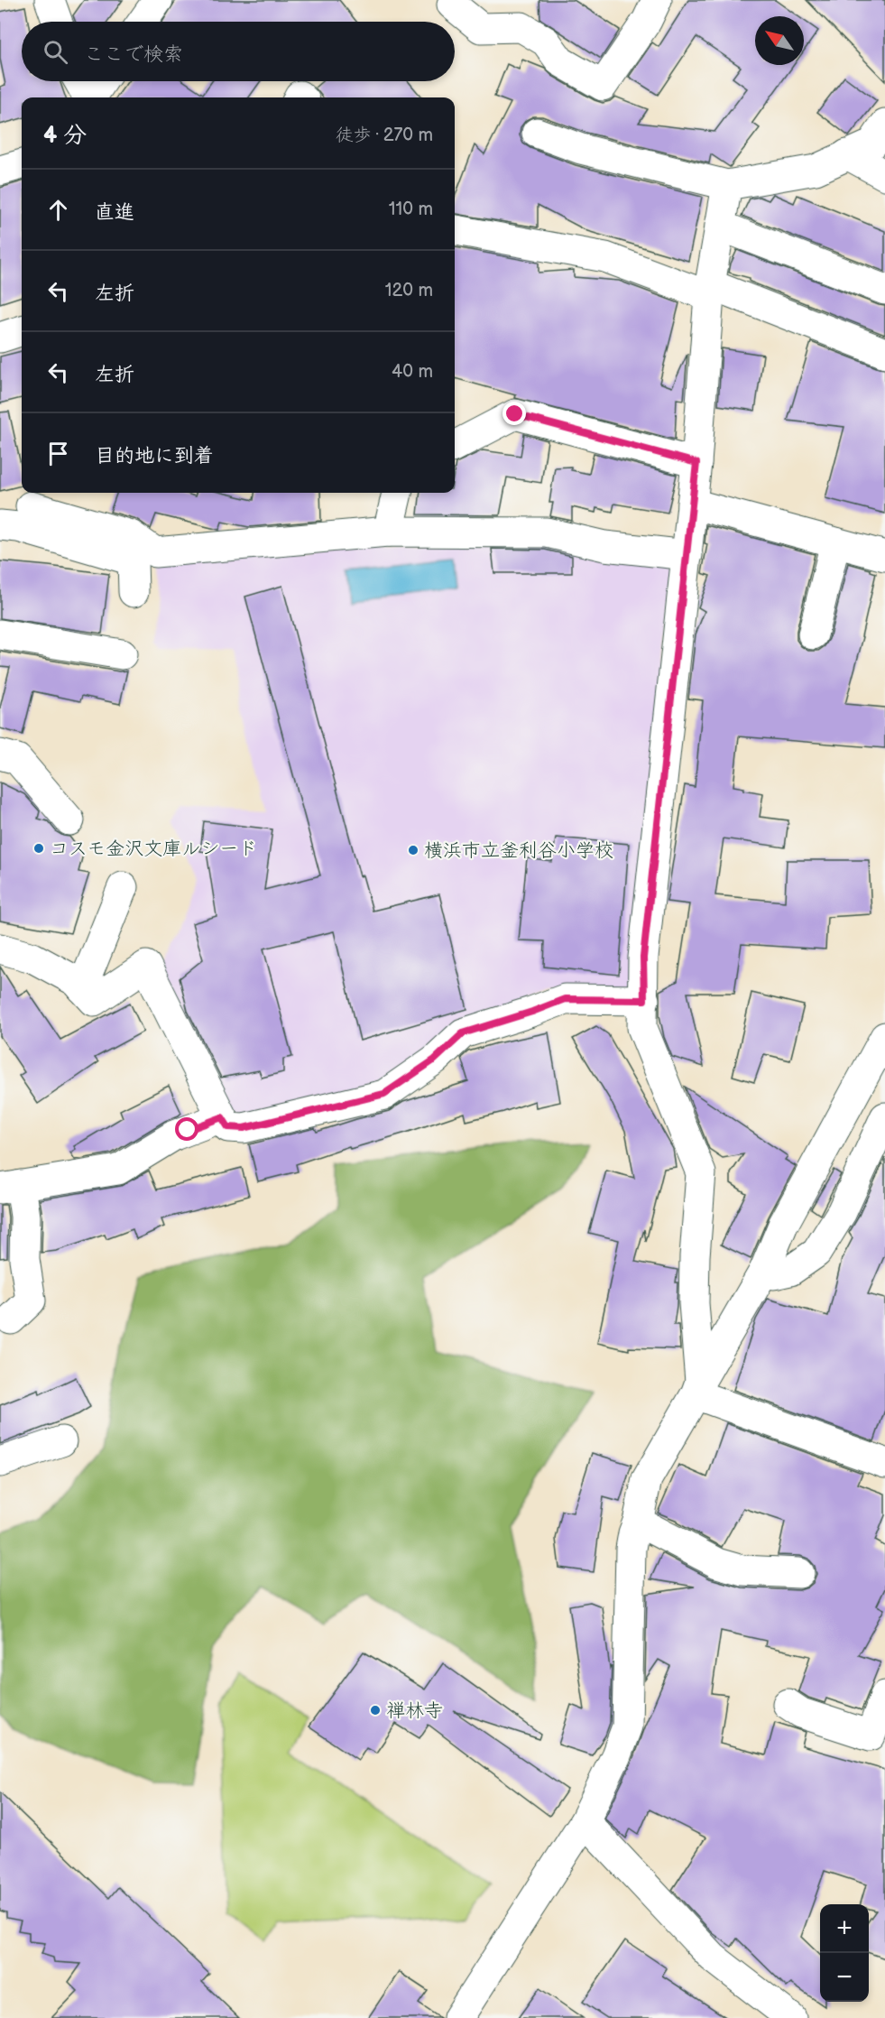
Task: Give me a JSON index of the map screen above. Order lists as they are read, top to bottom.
{
  "places": ["コスモ金沢文庫ルシード", "横浜市立釜利谷小学校", "禅林寺"],
  "north": "top left",
  "page": {
    "search": "ここで検索",
    "heading": ["4 分", "徒歩 · 270 m"],
    "list": [
      ["直進", "110 m"],
      ["左折", "120 m"],
      ["左折", "40 m"],
      "目的地に到着"
    ],
    "map_buttons": ["+", "−"]
  }
}
